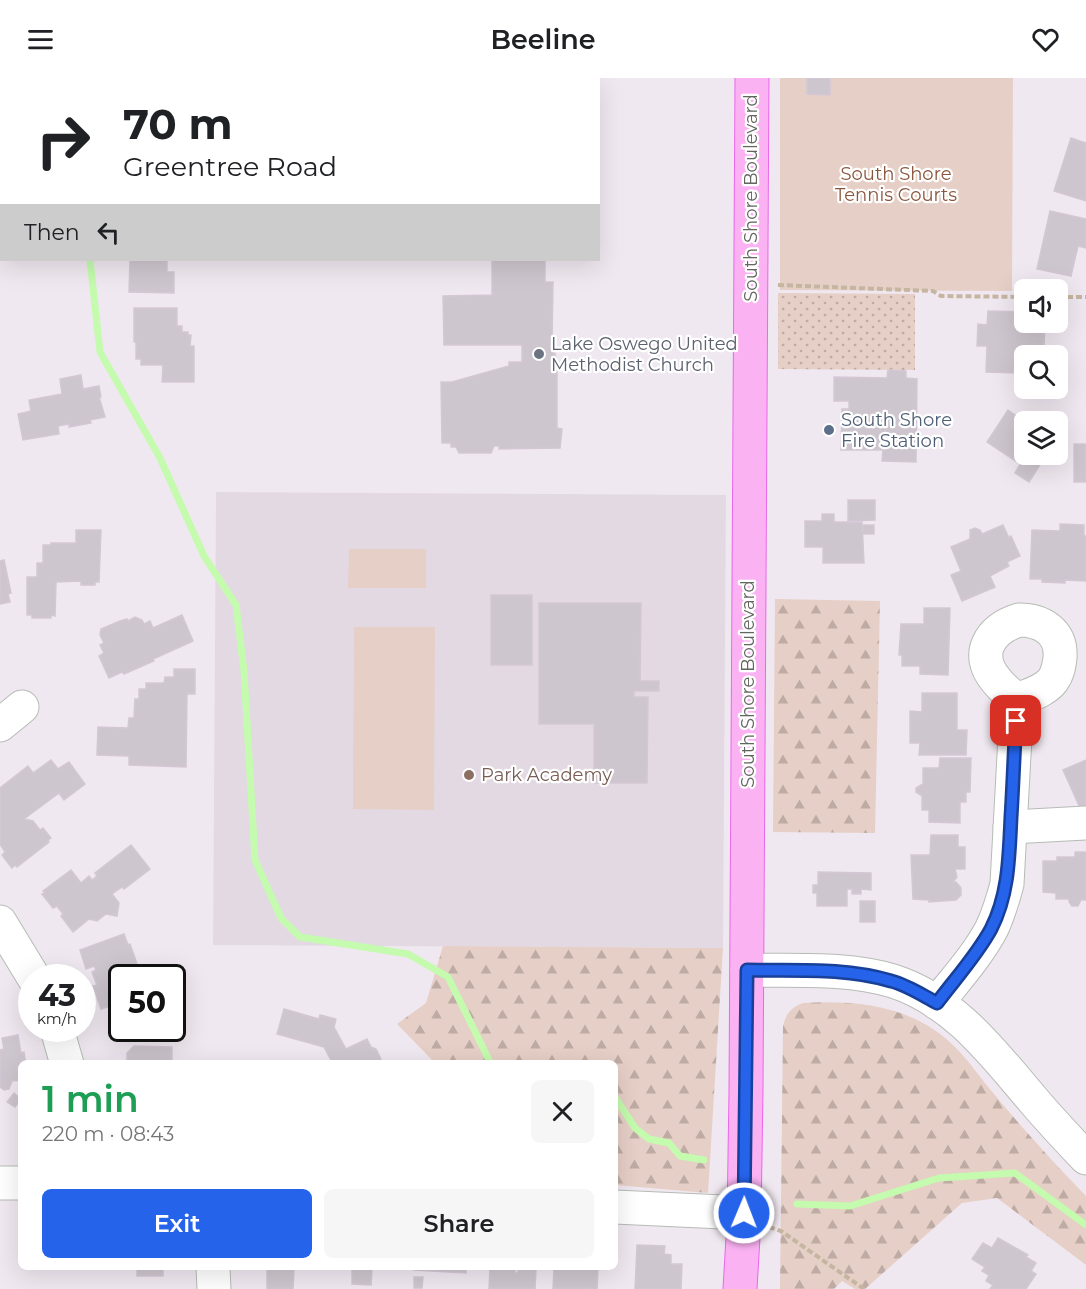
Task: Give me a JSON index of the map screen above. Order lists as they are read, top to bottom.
{
  "streets": {
    "main road": ["South Shore Boulevard"]
  },
  "parks": ["South Shore Tennis Courts"],
  "places": ["Lake Oswego United Methodist Church", "South Shore Fire Station", "Park Academy"],
  "page": {
    "header": "Beeline",
    "turn": ["70 m", "Greentree Road"],
    "then": "Then",
    "speed": "43 km/h",
    "limit": "50",
    "heading": ["1 min", "220 m · 08:43"],
    "buttons": ["Exit", "Share"]
  }
}
